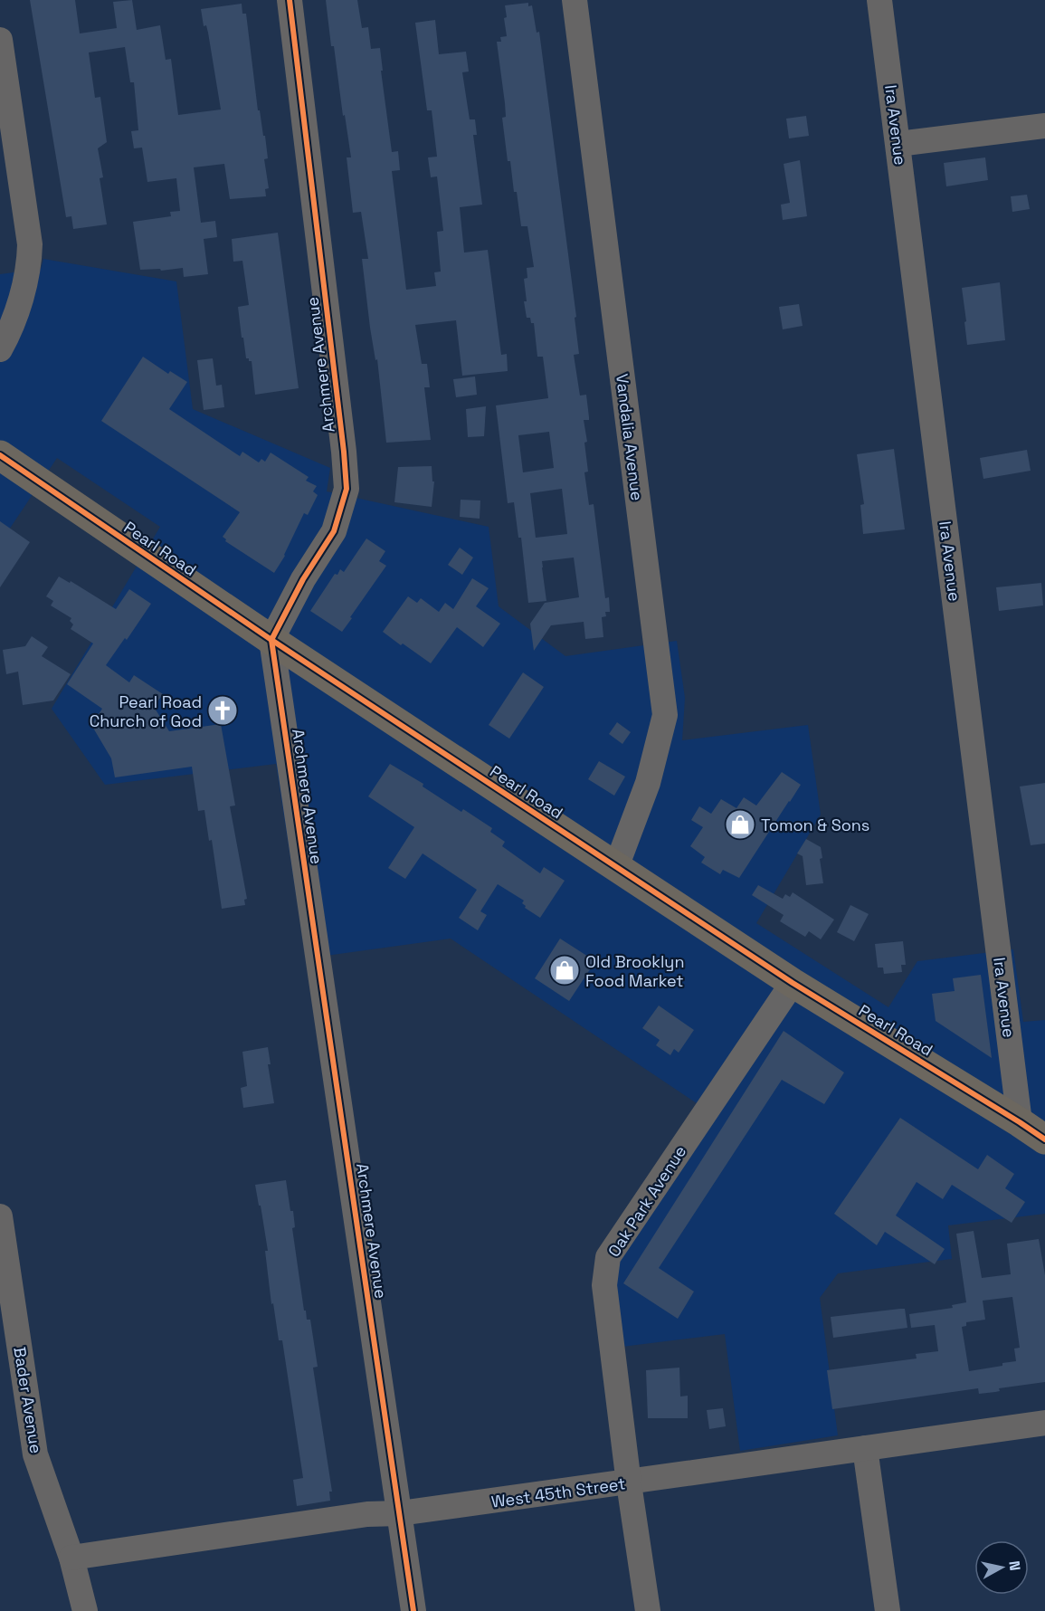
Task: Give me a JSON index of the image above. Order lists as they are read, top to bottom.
{
  "streets": {
    "main road": ["Pearl Road"],
    "street": [
      "Ira Avenue",
      "Archmere Avenue",
      "Vandalia Avenue",
      "Oak Park Avenue",
      "Bader Avenue",
      "West 45th Street"
    ]
  },
  "crossings": [
    ["Ira Avenue", "Pearl Road"],
    ["Archmere Avenue", "Pearl Road"],
    ["Archmere Avenue", "West 45th Street"],
    ["Vandalia Avenue", "Pearl Road"],
    ["Pearl Road", "Oak Park Avenue"],
    ["Oak Park Avenue", "West 45th Street"],
    ["Bader Avenue", "West 45th Street"]
  ],
  "places": {
    "church": ["Pearl Road Church of God"],
    "shop": ["Tomon & Sons", "Old Brooklyn Food Market"]
  },
  "north": "right"
}
